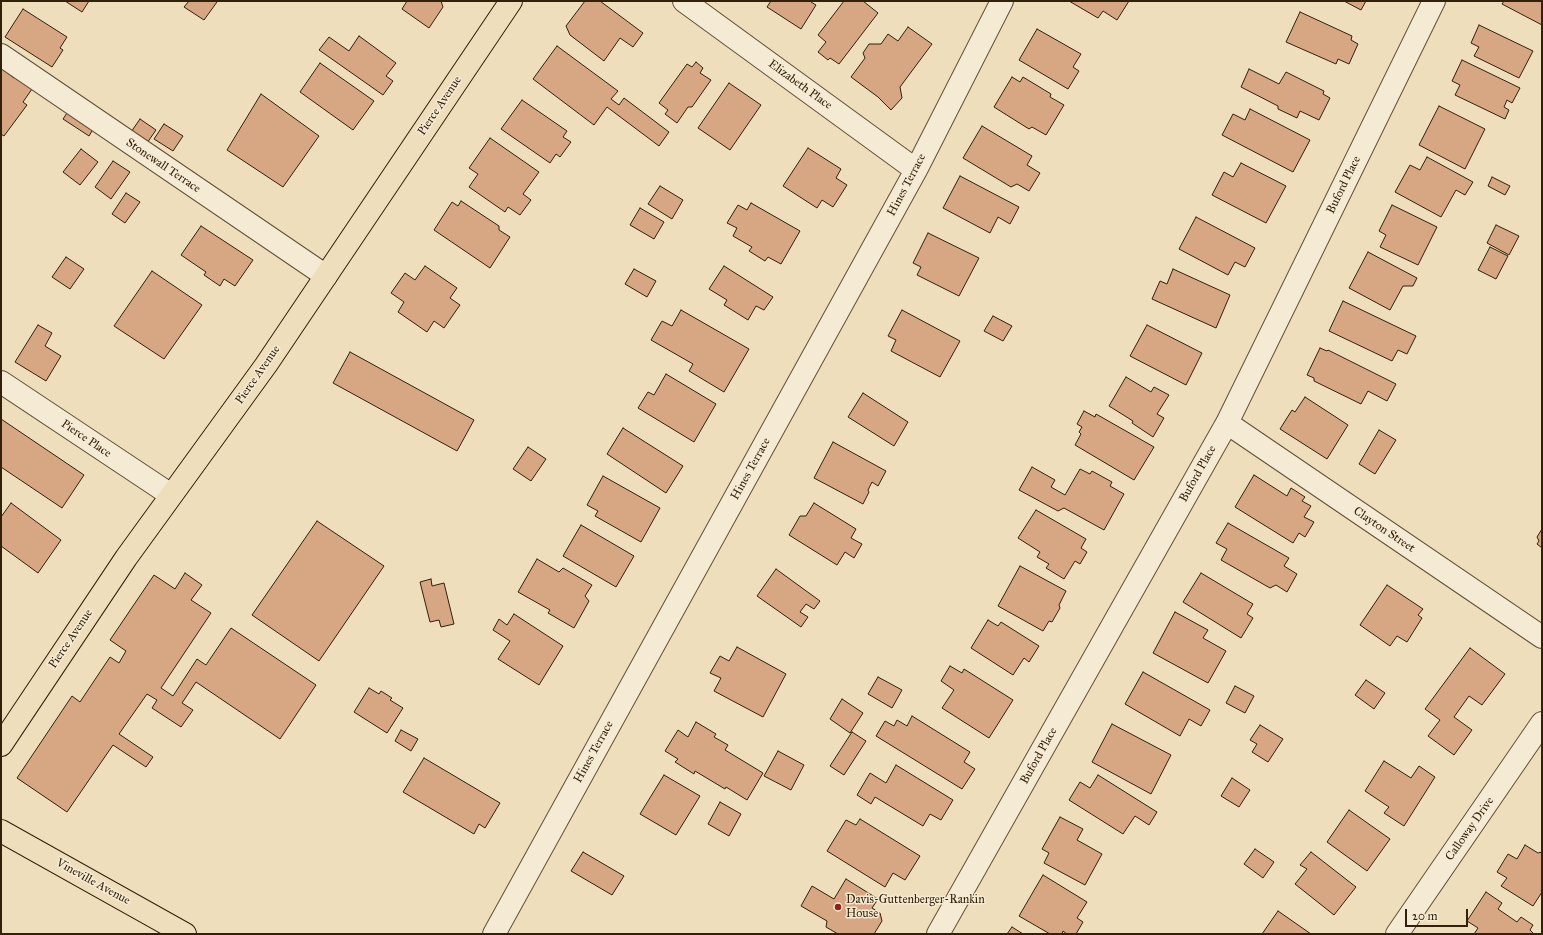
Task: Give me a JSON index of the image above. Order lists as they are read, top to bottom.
{
  "streets": {
    "main road": ["Pierce Avenue", "Vineville Avenue"],
    "street": [
      "Elizabeth Place",
      "Stonewall Terrace",
      "Hines Terrace",
      "Buford Place",
      "Pierce Place",
      "Clayton Street",
      "Calloway Drive"
    ]
  },
  "crossings": [
    ["Elizabeth Place", "Hines Terrace"],
    ["Pierce Avenue", "Stonewall Terrace"],
    ["Pierce Avenue", "Pierce Place"],
    ["Buford Place", "Clayton Street"]
  ],
  "places": ["Davis-Guttenberger-Rankin House"],
  "scale_bar": "20 m"
}
